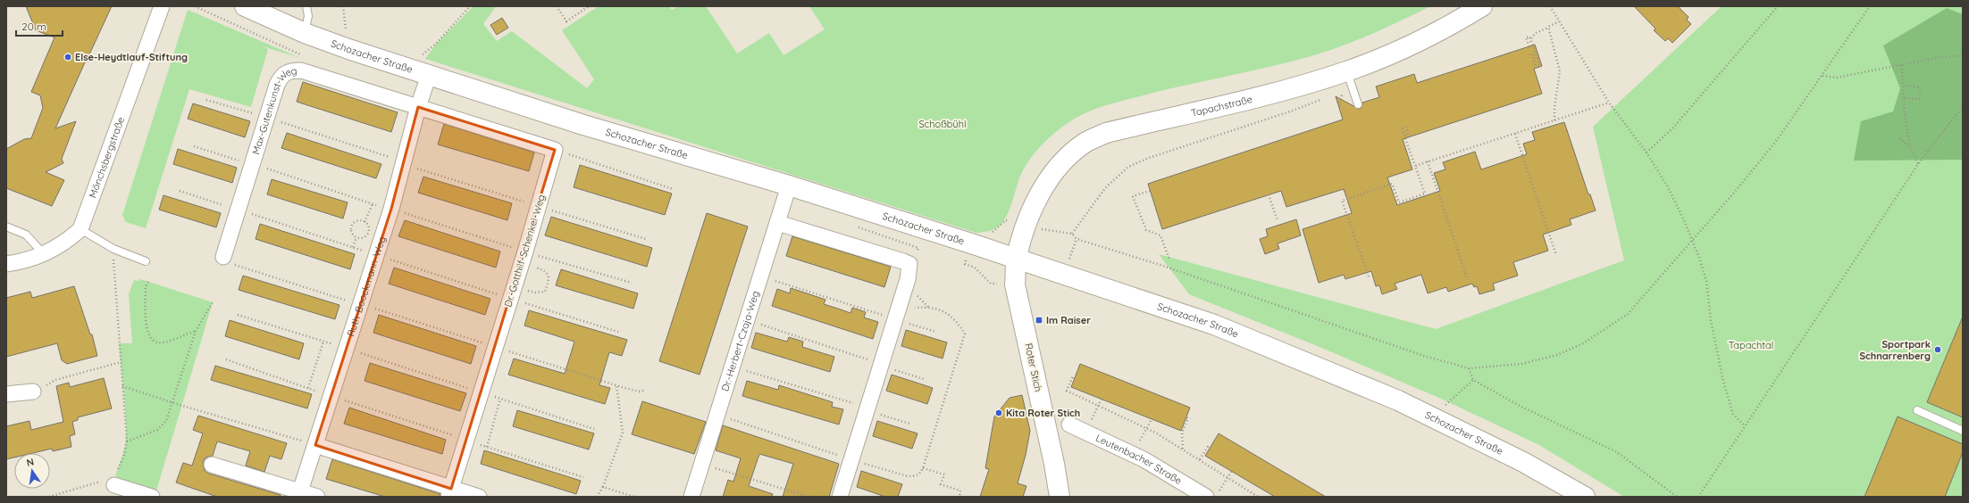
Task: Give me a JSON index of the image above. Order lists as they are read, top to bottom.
{
  "streets": {
    "main road": ["Schozacher Straße", "Tapachstraße", "Roter Stich"],
    "street": [
      "Max-Gutenkunst-Weg",
      "Mönchsbergstraße",
      "Dr.-Gotthilf-Schenkel-Weg",
      "Ruth-Boockmann-Weg",
      "Dr.-Herbert-Czaja-Weg",
      "Leutenbacher Straße"
    ]
  },
  "crossings": [
    ["Schozacher Straße", "Tapachstraße"],
    ["Schozacher Straße", "Ruth-Boockmann-Weg"],
    ["Schozacher Straße", "Dr.-Herbert-Czaja-Weg"],
    ["Schozacher Straße", "Roter Stich"],
    ["Tapachstraße", "Roter Stich"],
    ["Max-Gutenkunst-Weg", "Dr.-Gotthilf-Schenkel-Weg"],
    ["Max-Gutenkunst-Weg", "Ruth-Boockmann-Weg"],
    ["Dr.-Gotthilf-Schenkel-Weg", "Ruth-Boockmann-Weg"]
  ],
  "parks": ["Schoßbühl", "Tapachtal"],
  "places": {
    "other": ["Else-Heydtlauf-Stiftung", "Sportpark Schnarrenberg", "Kita Roter Stich"],
    "transit": ["Im Raiser"]
  },
  "scale_bar": "20 m",
  "north": "top"
}
